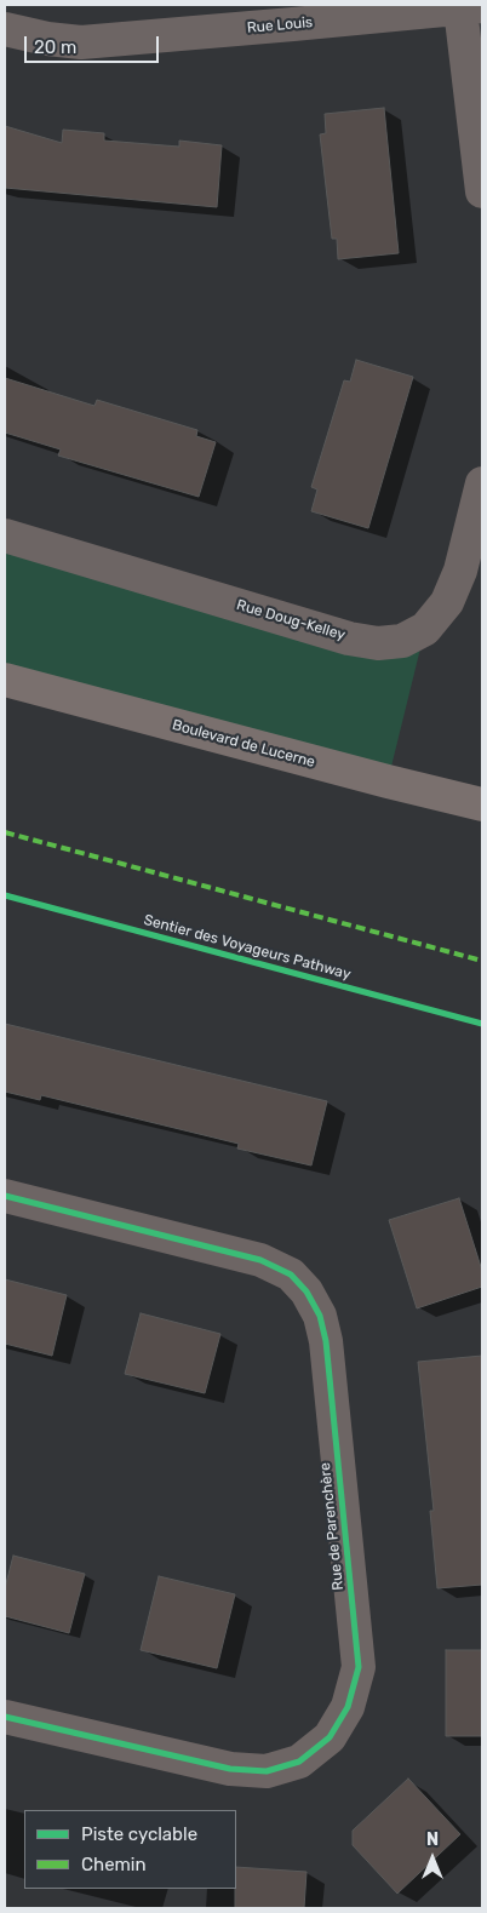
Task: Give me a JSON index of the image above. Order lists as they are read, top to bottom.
{
  "streets": {
    "main road": ["Boulevard de Lucerne"],
    "street": ["Rue Louis", "Rue Doug-Kelley", "Rue de Parenchère"],
    "cycle path": ["Sentier des Voyageurs Pathway"]
  },
  "legend": ["Piste cyclable", "Chemin"],
  "scale_bar": "20 m",
  "north": "top"
}
